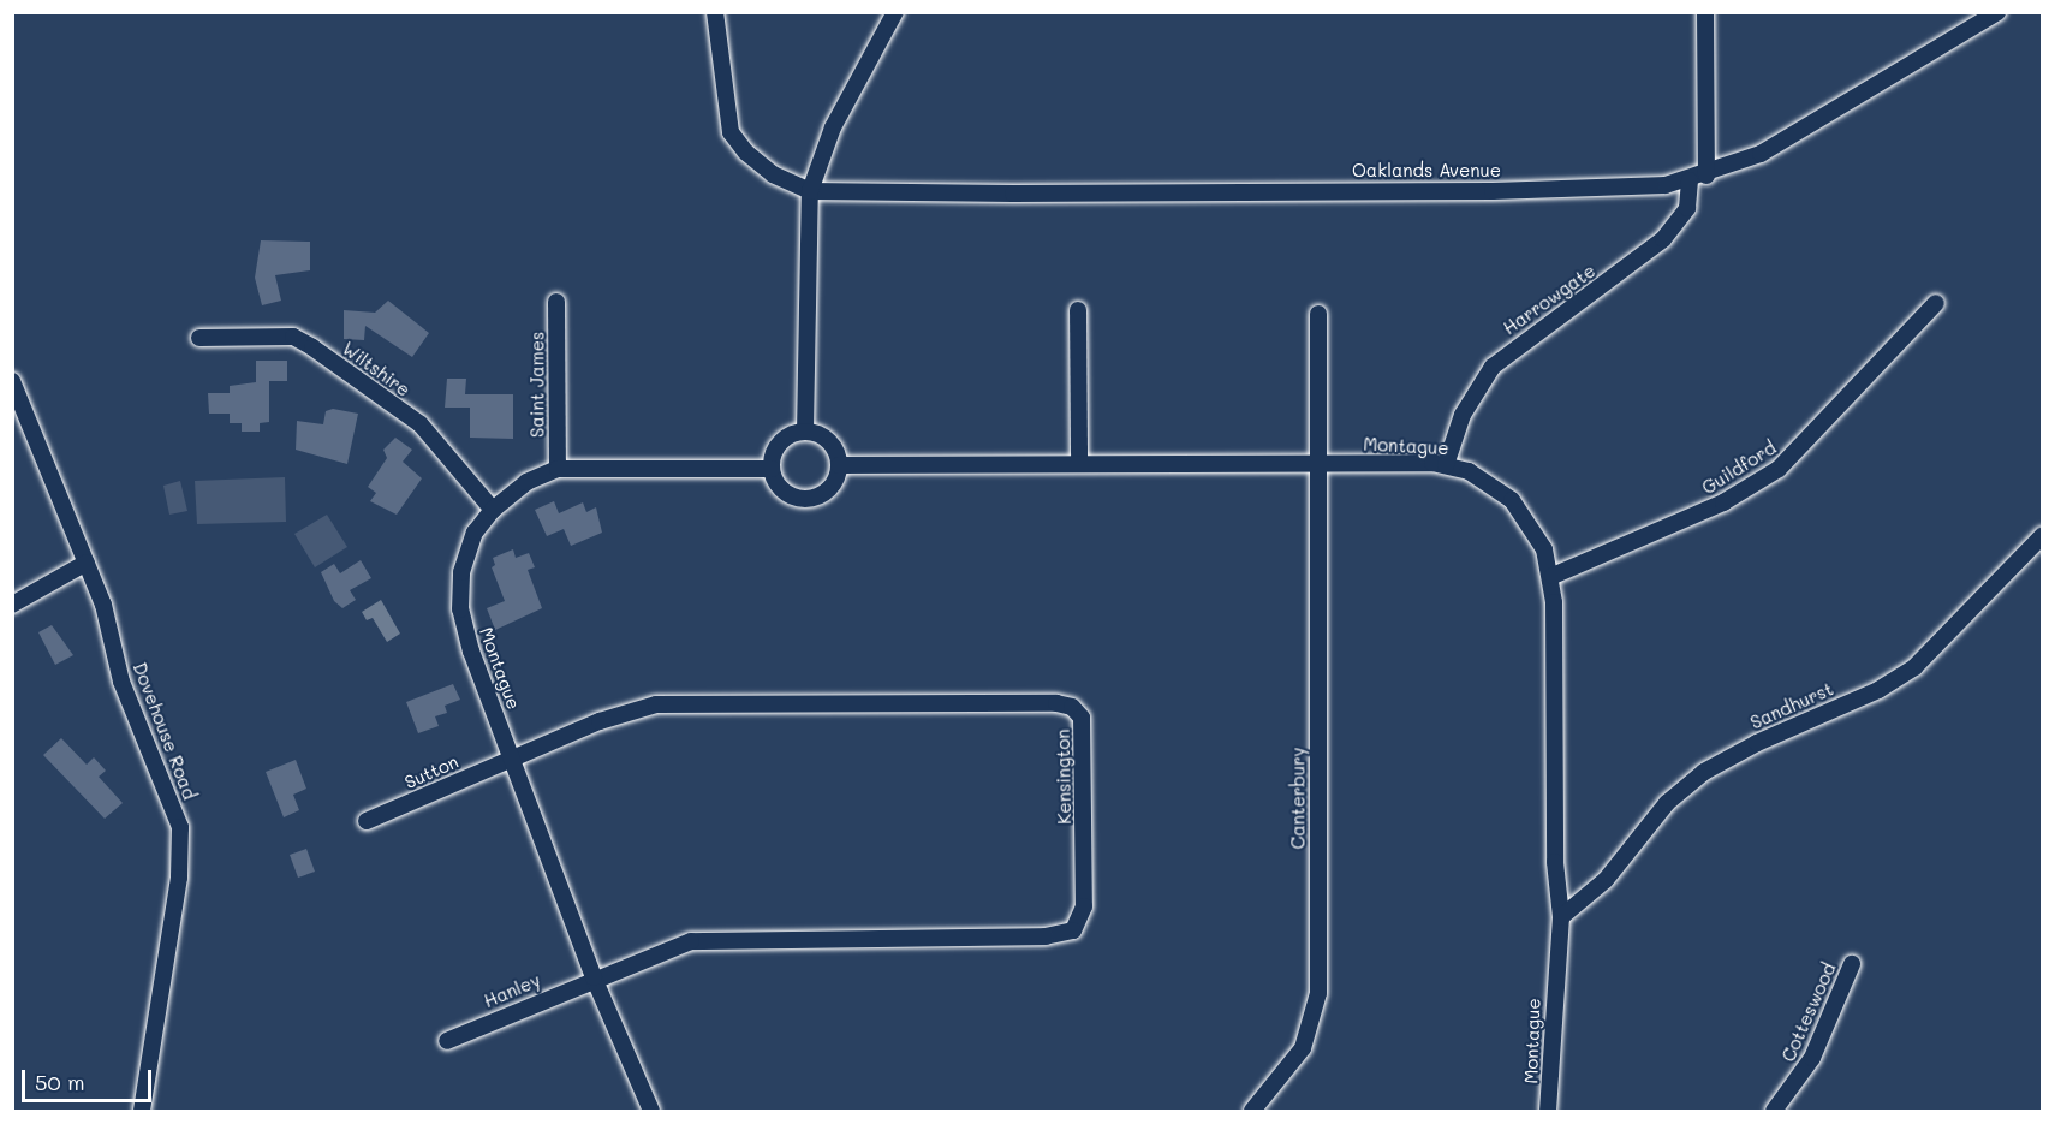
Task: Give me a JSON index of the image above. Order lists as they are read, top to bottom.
{
  "streets": {
    "street": [
      "Oaklands Avenue",
      "Harrowgate",
      "Wiltshire",
      "Saint James",
      "Montague",
      "Guildford",
      "Sandhurst",
      "Dovehouse Road",
      "Sutton",
      "Kensington",
      "Canterbury",
      "Hanley",
      "Cotteswood"
    ]
  },
  "crossings": [
    ["Oaklands Avenue", "Harrowgate"],
    ["Harrowgate", "Montague"],
    ["Wiltshire", "Montague"],
    ["Saint James", "Montague"],
    ["Montague", "Guildford"],
    ["Montague", "Sandhurst"],
    ["Montague", "Sutton"],
    ["Montague", "Kensington"],
    ["Montague", "Canterbury"],
    ["Montague", "Hanley"],
    ["Sutton", "Kensington"],
    ["Kensington", "Hanley"]
  ],
  "scale_bar": "50 m"
}
